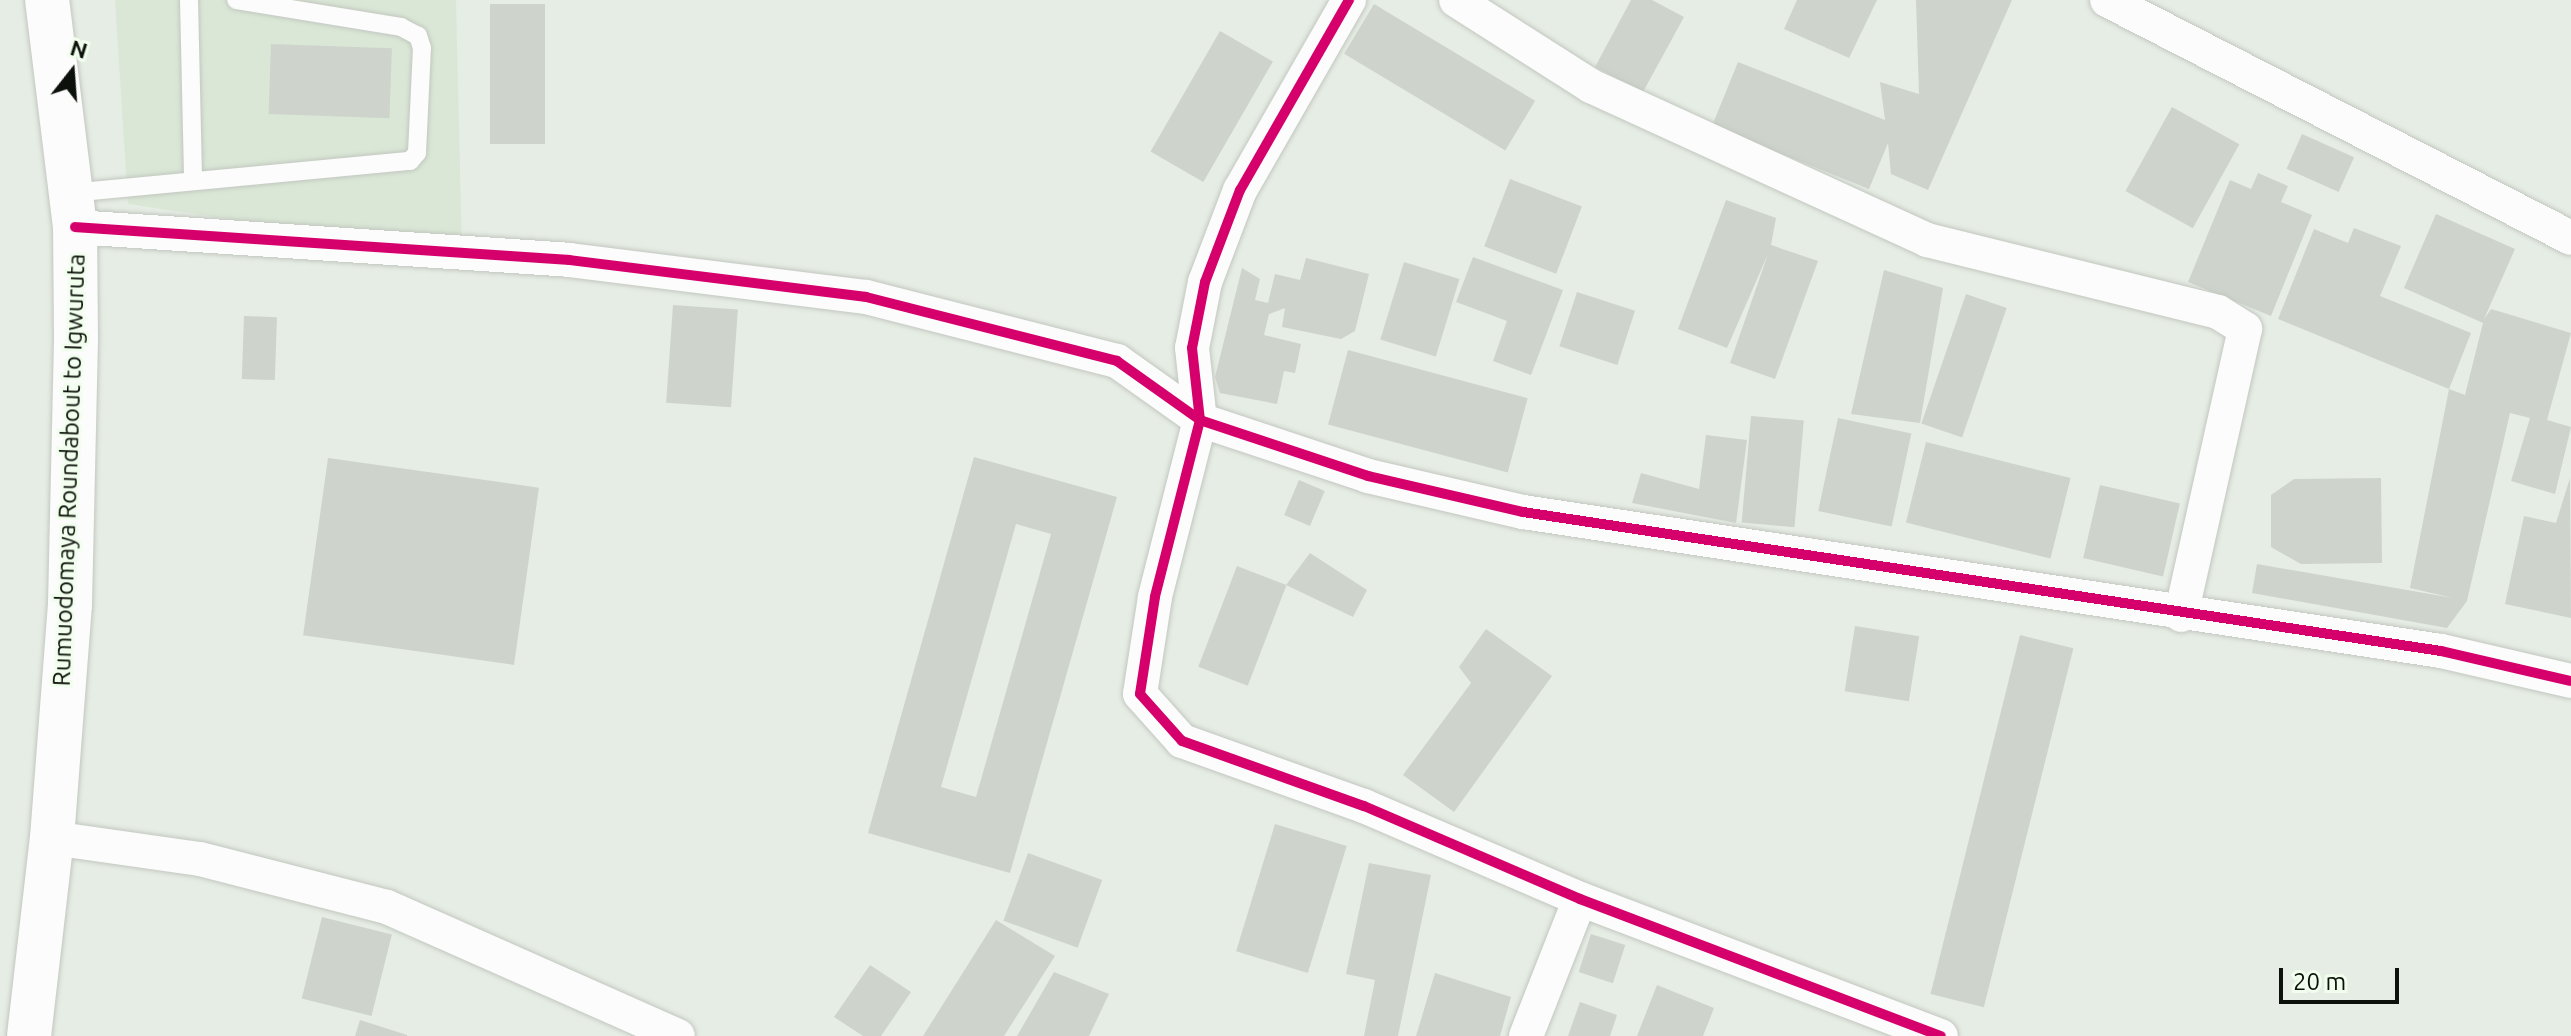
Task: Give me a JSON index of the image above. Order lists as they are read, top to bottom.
{
  "streets": {
    "main road": ["Rumuodomaya Roundabout to Igwuruta"]
  },
  "scale_bar": "20 m",
  "north": "top"
}
